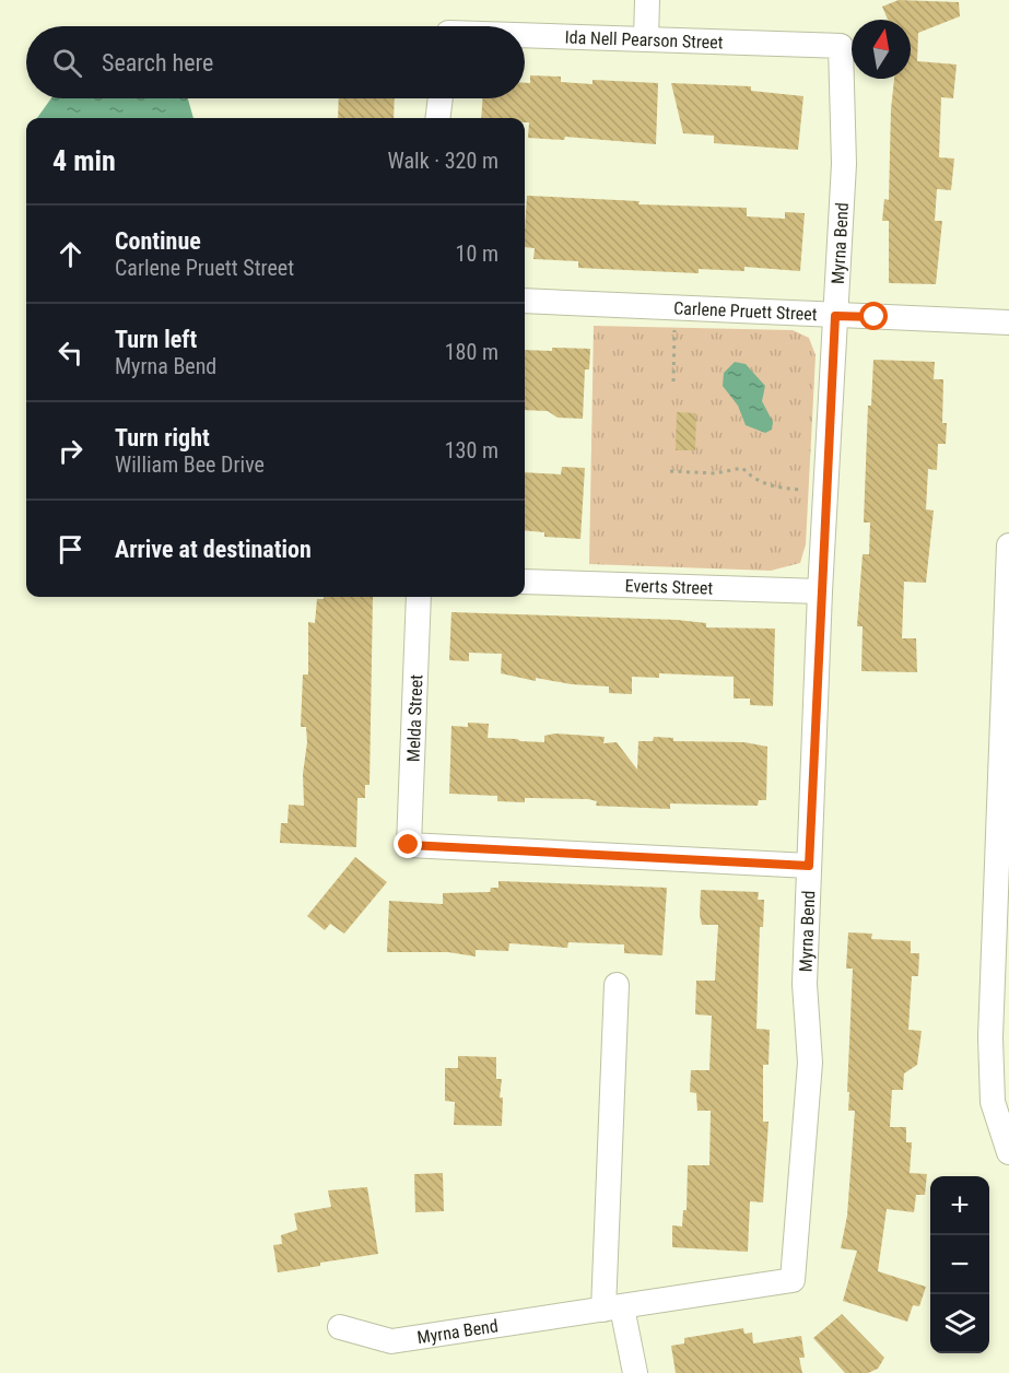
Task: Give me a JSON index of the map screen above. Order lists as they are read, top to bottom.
{
  "streets": {
    "street": [
      "Ida Nell Pearson Street",
      "Myrna Bend",
      "Carlene Pruett Street",
      "Everts Street",
      "Melda Street"
    ]
  },
  "crossings": [
    ["Ida Nell Pearson Street", "Myrna Bend"],
    ["Myrna Bend", "Carlene Pruett Street"],
    ["Myrna Bend", "Everts Street"],
    ["Myrna Bend", "Melda Street"]
  ],
  "north": "top",
  "page": {
    "search": "Search here",
    "heading": ["4 min", "Walk · 320 m"],
    "list": [
      ["Continue", "Carlene Pruett Street", "10 m"],
      ["Turn left", "Myrna Bend", "180 m"],
      ["Turn right", "William Bee Drive", "130 m"],
      "Arrive at destination"
    ],
    "map_buttons": ["+", "−"]
  }
}
